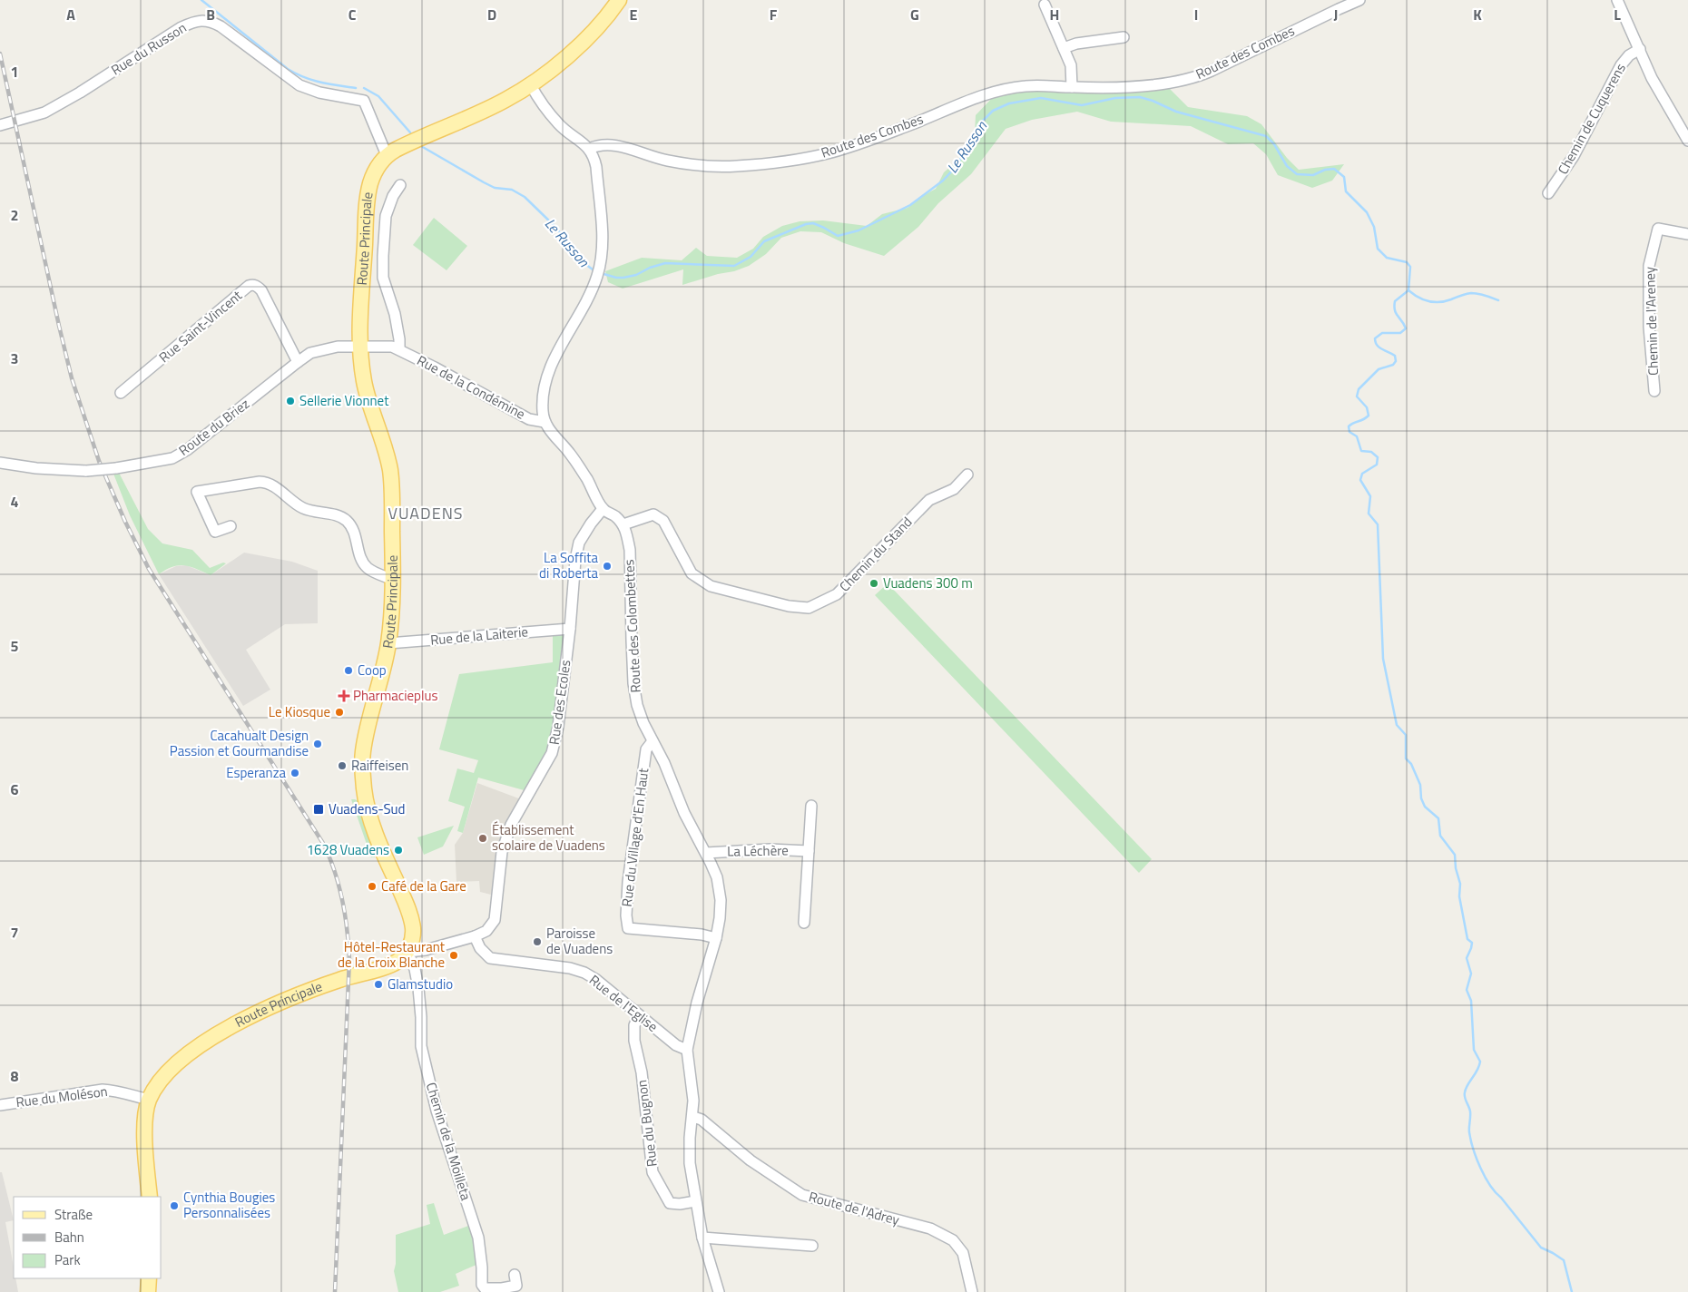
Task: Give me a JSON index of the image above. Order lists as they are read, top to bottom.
{
  "streets": {
    "main road": ["Route Principale"],
    "street": [
      "Rue du Russon",
      "Route des Combes",
      "Chemin de Cuquerens",
      "Chemin de l'Areney",
      "Rue Saint-Vincent",
      "Rue de la Condémine",
      "Route du Briez",
      "Chemin du Stand",
      "Route des Colombettes",
      "Rue de la Laiterie",
      "Rue des Ecoles",
      "Rue du Village d'En Haut",
      "La Léchère",
      "Rue de l'Eglise",
      "Rue du Moléson",
      "Rue du Bugnon",
      "Chemin de la Moilleta",
      "Route de l'Adrey"
    ]
  },
  "crossings": [
    ["Rue du Russon", "Route Principale"],
    ["Route Principale", "Rue de la Condémine"],
    ["Route Principale", "Route du Briez"],
    ["Route Principale", "Rue de la Laiterie"],
    ["Route Principale", "Rue du Moléson"],
    ["Route Principale", "Chemin de la Moilleta"],
    ["Rue Saint-Vincent", "Route du Briez"],
    ["Rue de la Condémine", "Route du Briez"],
    ["Chemin du Stand", "Route des Colombettes"],
    ["Route des Colombettes", "Rue du Village d'En Haut"],
    ["Route des Colombettes", "La Léchère"],
    ["Route des Colombettes", "Rue de l'Eglise"],
    ["Route des Colombettes", "Rue du Bugnon"],
    ["Route des Colombettes", "Route de l'Adrey"],
    ["Rue de la Laiterie", "Rue des Ecoles"],
    ["Rue des Ecoles", "Rue de l'Eglise"],
    ["Rue de l'Eglise", "Rue du Bugnon"]
  ],
  "districts": ["VUADENS"],
  "water": ["Le Russon"],
  "places": {
    "other": [
      "Sellerie Vionnet",
      "La Soffita di Roberta",
      "Vuadens 300 m",
      "Coop",
      "Le Kiosque",
      "Cacahualt Design Passion et Gourmandise",
      "Raiffeisen",
      "Esperanza",
      "Établissement scolaire de Vuadens",
      "1628 Vuadens",
      "Café de la Gare",
      "Paroisse de Vuadens",
      "Hôtel-Restaurant de la Croix Blanche",
      "Glamstudio",
      "Cynthia Bougies Personnalisées"
    ],
    "health": ["Pharmacieplus"],
    "transit": ["Vuadens-Sud"]
  },
  "legend": ["Straße", "Bahn", "Park"],
  "grid": {
    "columns": [
      "A",
      "B",
      "C",
      "D",
      "E",
      "F",
      "G",
      "H",
      "I",
      "J",
      "K",
      "L"
    ],
    "rows": [
      "1",
      "2",
      "3",
      "4",
      "5",
      "6",
      "7",
      "8"
    ]
  }
}
